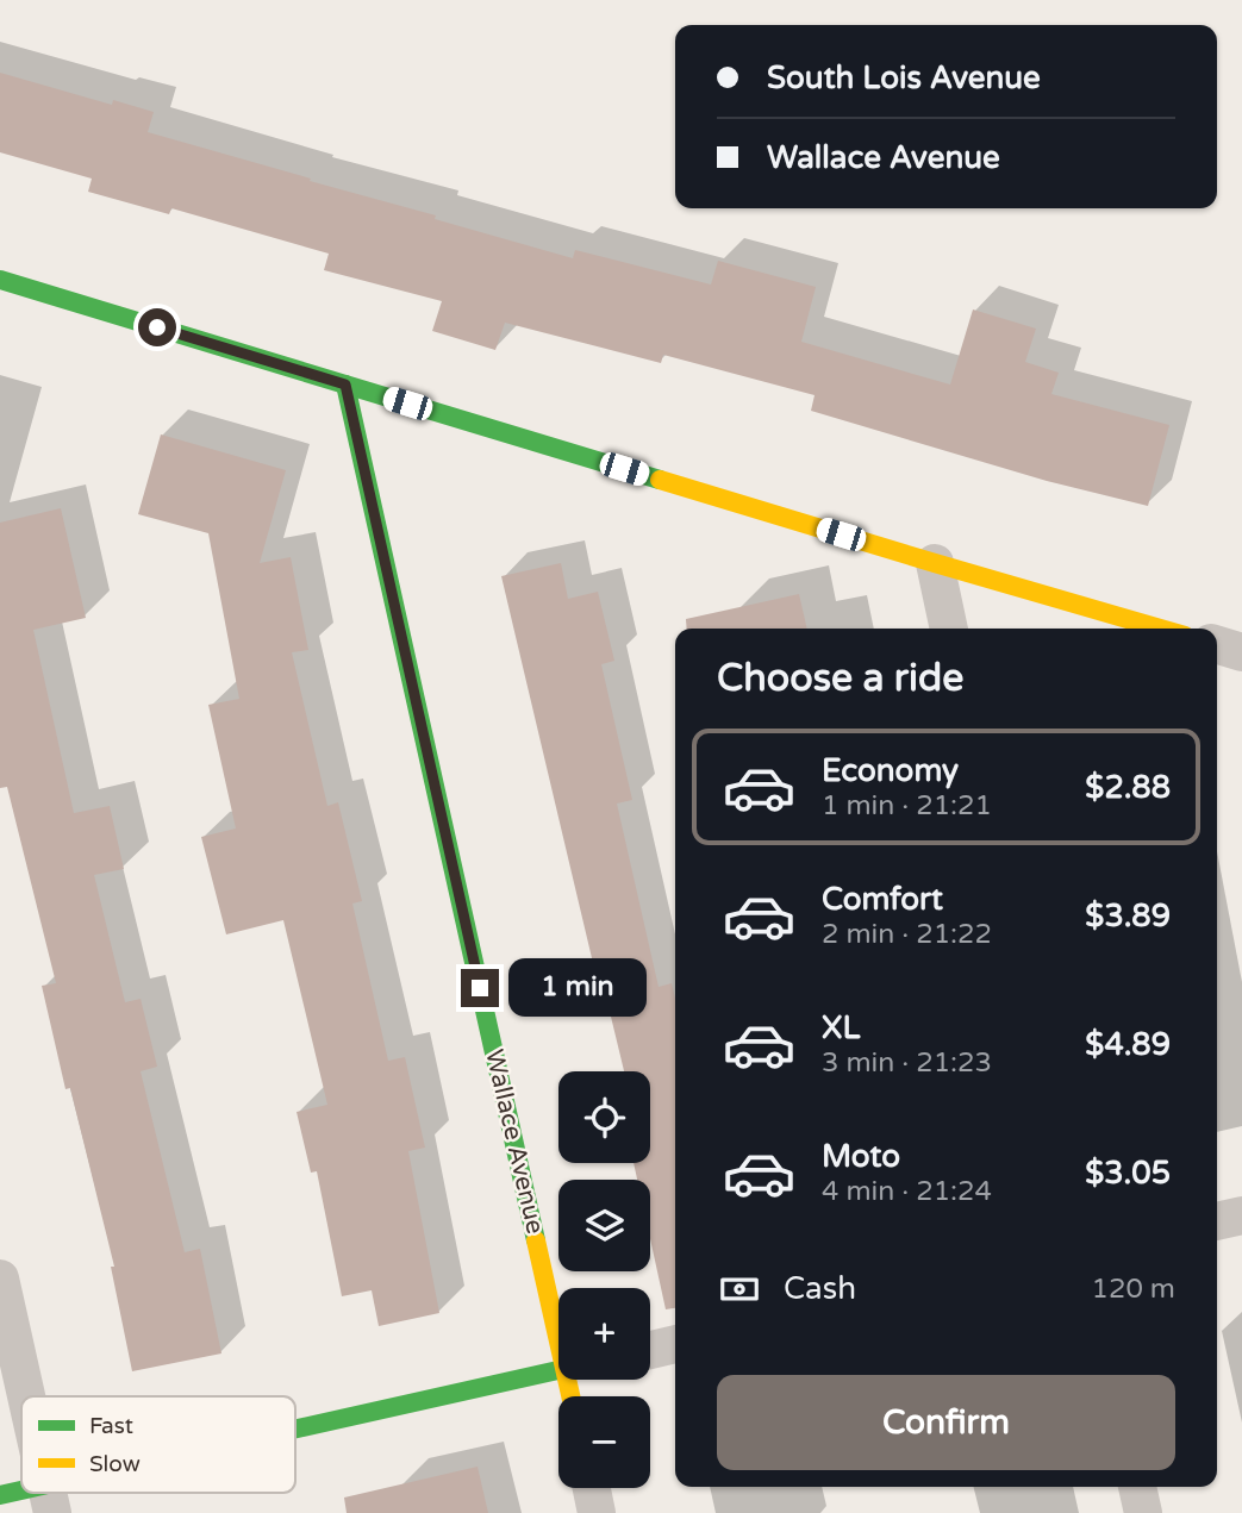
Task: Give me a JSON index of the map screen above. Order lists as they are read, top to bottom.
{
  "streets": {
    "street": ["Wallace Avenue"]
  },
  "legend": ["Fast", "Slow"],
  "page": {
    "banner": ["South Lois Avenue", "Wallace Avenue"],
    "heading": "Choose a ride",
    "list": [
      {
        "name": "Economy",
        "note": "1 min · 21:21",
        "value": "$2.88"
      },
      {
        "name": "Comfort",
        "note": "2 min · 21:22",
        "value": "$3.89"
      },
      {
        "name": "XL",
        "note": "3 min · 21:23",
        "value": "$4.89"
      },
      {
        "name": "Moto",
        "note": "4 min · 21:24",
        "value": "$3.05"
      }
    ],
    "bubble": "1 min",
    "map_buttons": ["+", "−"],
    "pay": ["Cash", "120 m"],
    "buttons": "Confirm"
  }
}
